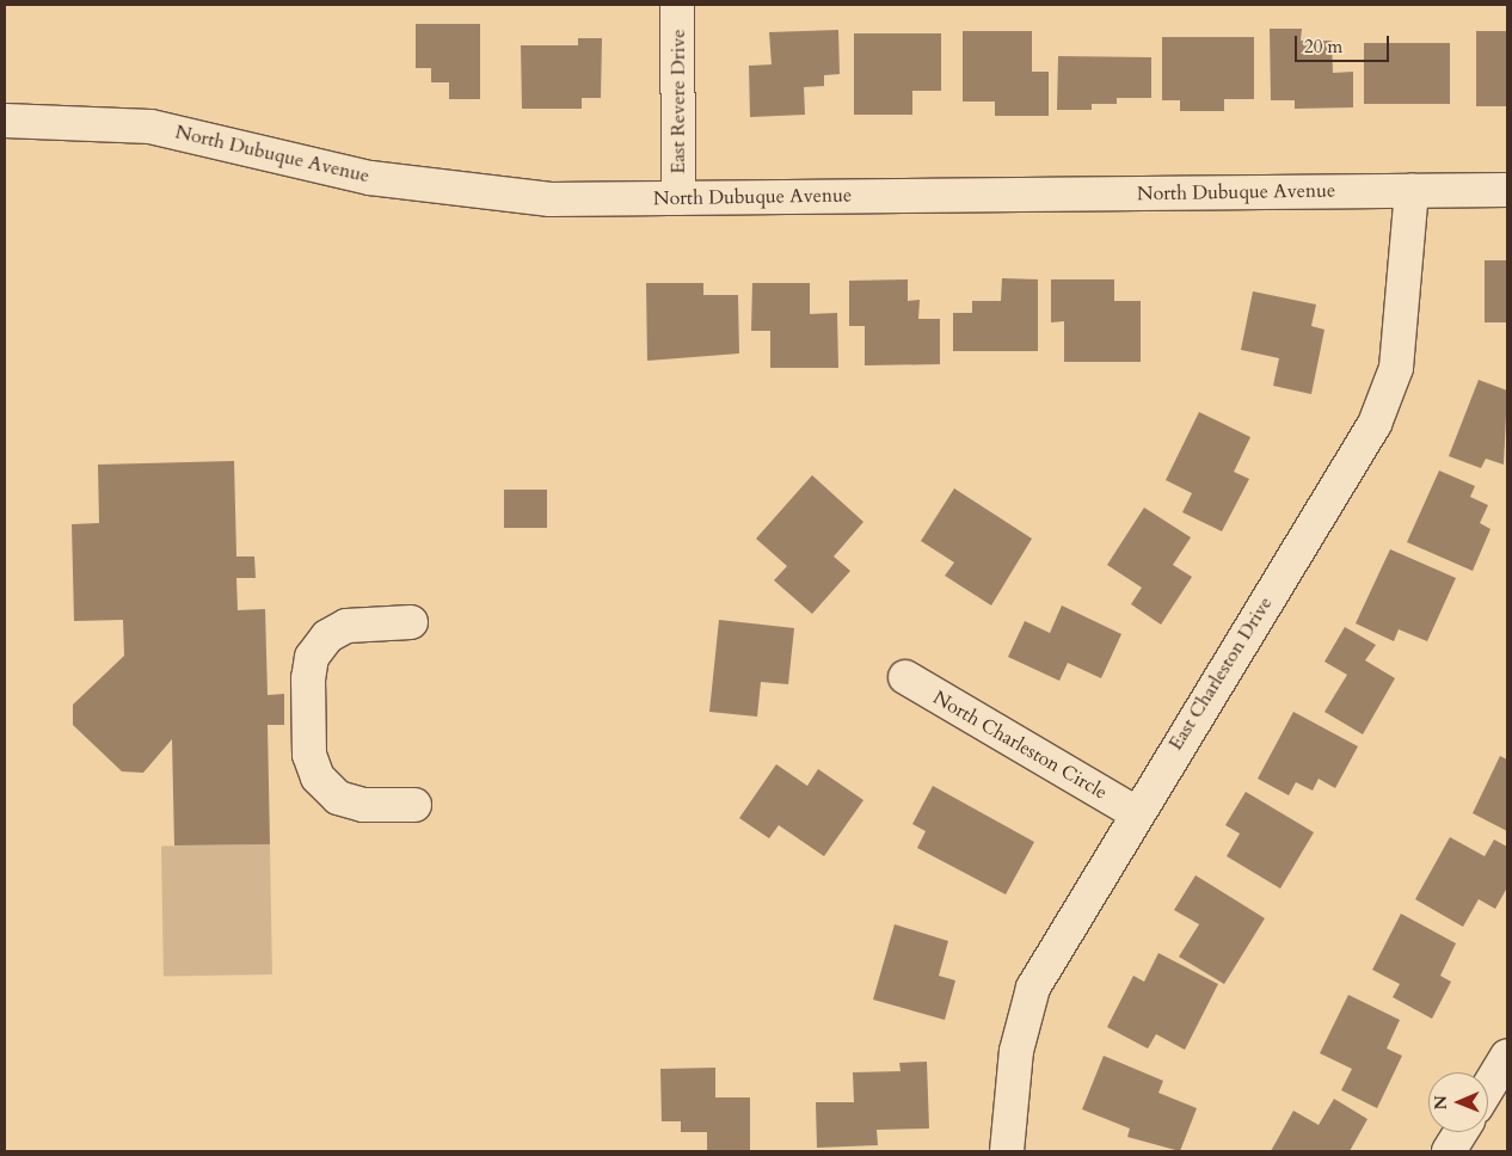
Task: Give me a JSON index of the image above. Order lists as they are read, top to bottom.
{
  "streets": {
    "street": [
      "East Revere Drive",
      "North Dubuque Avenue",
      "East Charleston Drive",
      "North Charleston Circle"
    ]
  },
  "crossings": [
    ["East Revere Drive", "North Dubuque Avenue"],
    ["North Dubuque Avenue", "East Charleston Drive"],
    ["East Charleston Drive", "North Charleston Circle"]
  ],
  "scale_bar": "20 m",
  "north": "left"
}
